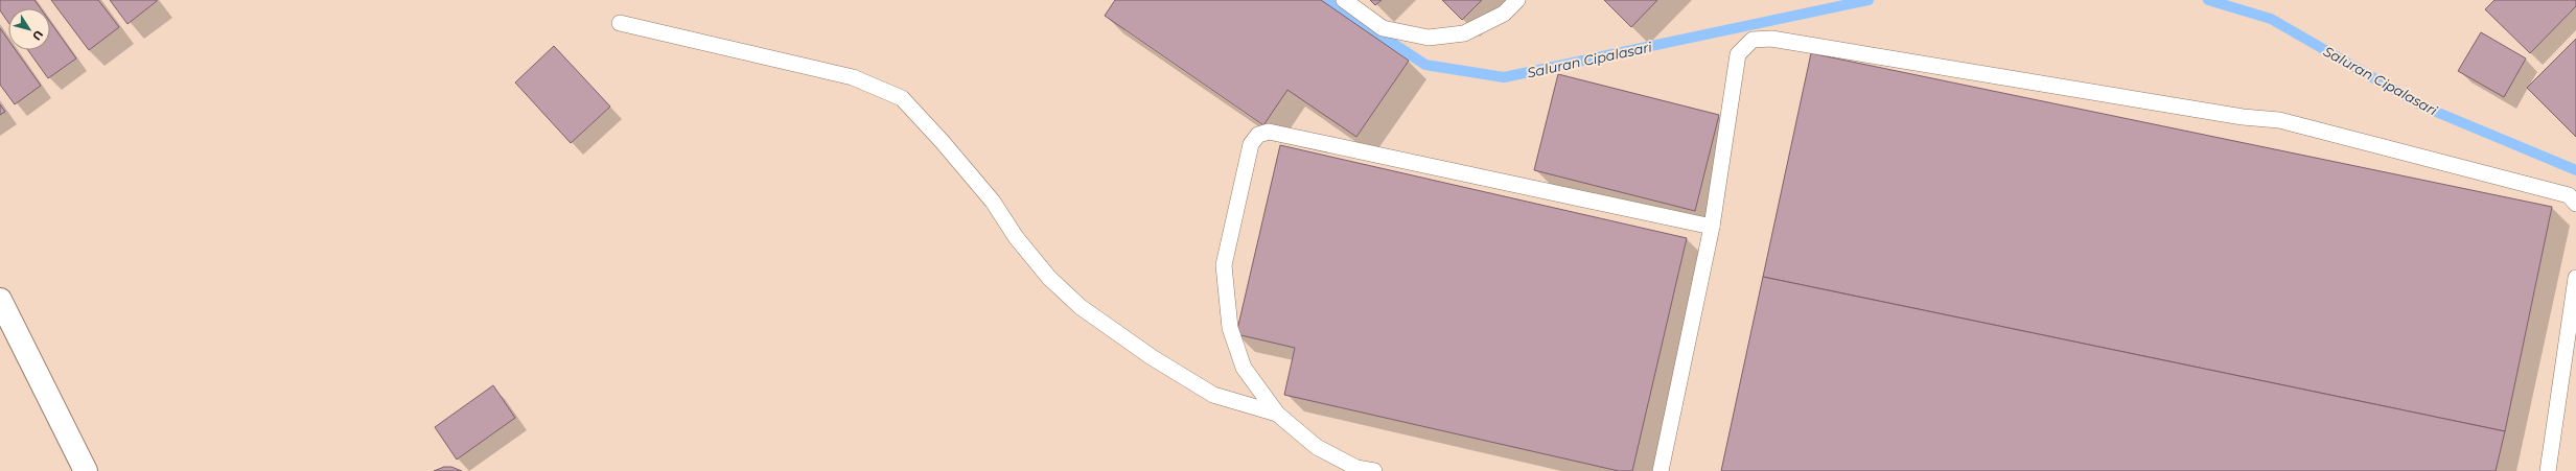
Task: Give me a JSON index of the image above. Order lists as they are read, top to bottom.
{
  "water": ["Saluran Cipalasari"],
  "north": "bottom right"
}
